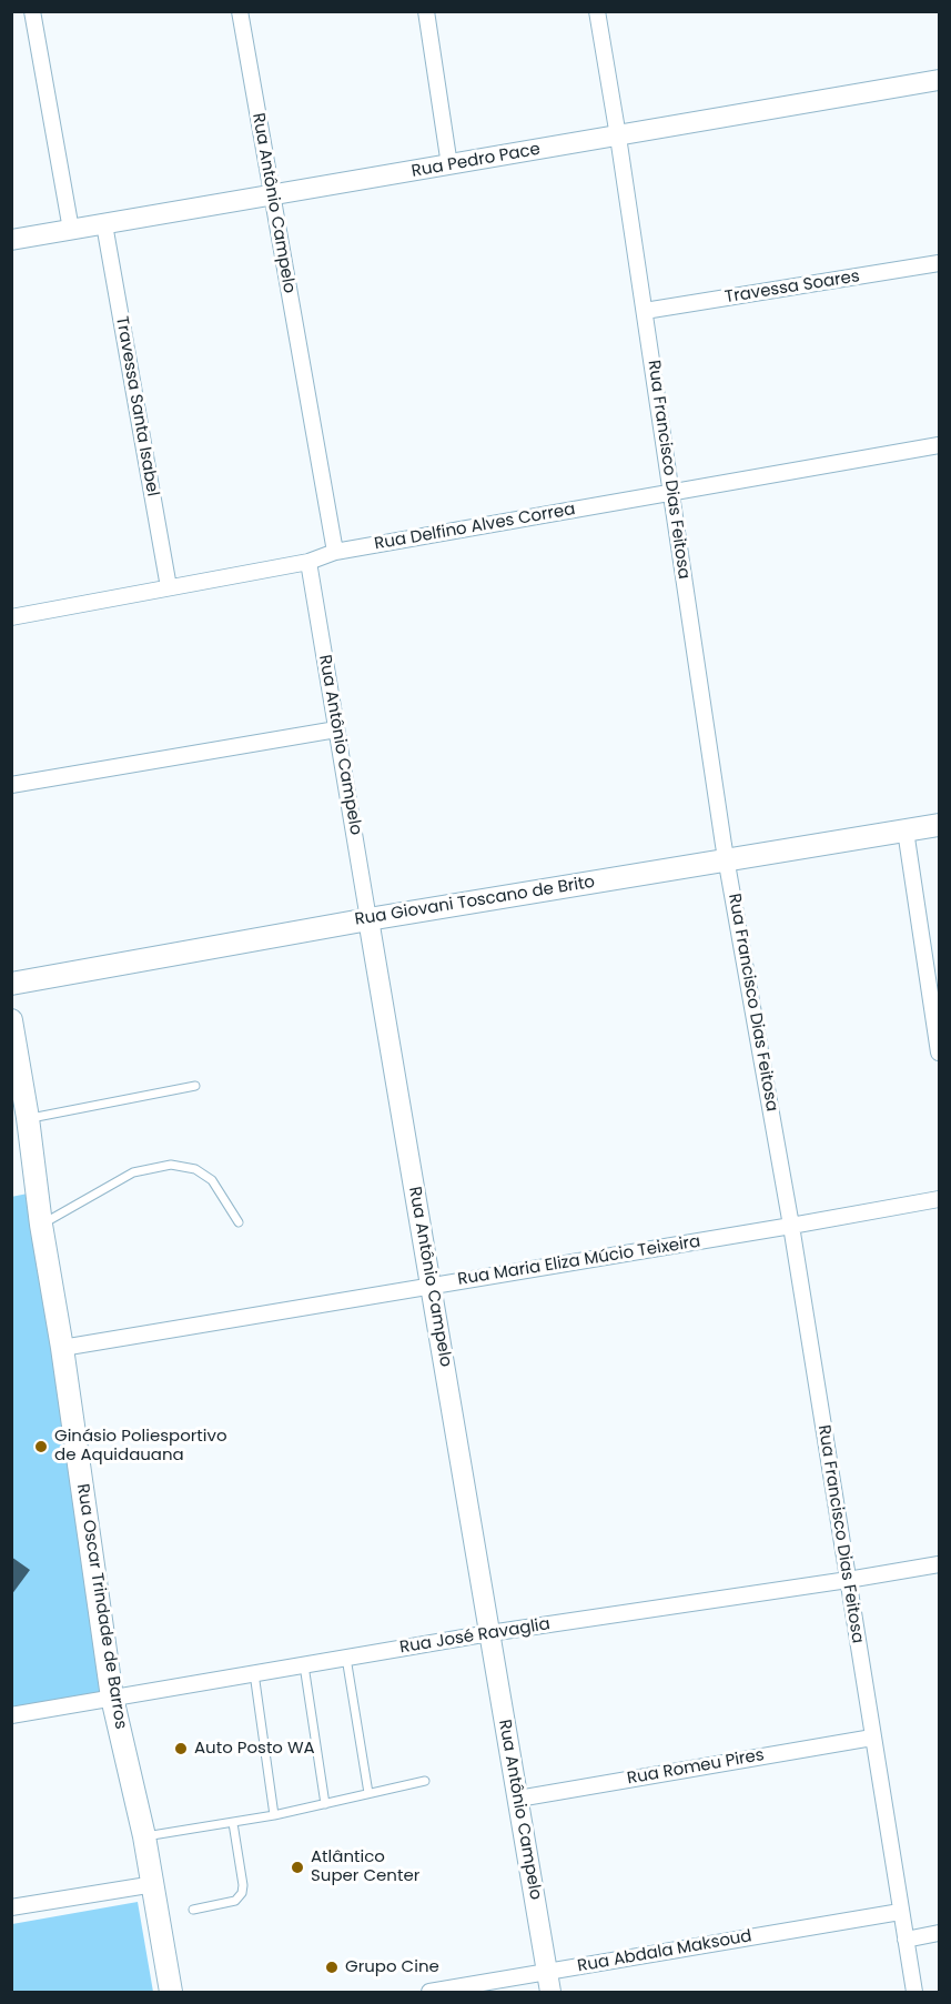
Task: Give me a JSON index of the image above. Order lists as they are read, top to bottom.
{
  "streets": {
    "main road": ["Rua Giovani Toscano de Brito", "Rua Oscar Trindade de Barros"],
    "street": [
      "Rua Pedro Pace",
      "Rua Antônio Campelo",
      "Travessa Soares",
      "Travessa Santa Isabel",
      "Rua Francisco Dias Feitosa",
      "Rua Delfino Alves Correa",
      "Rua Maria Eliza Múcio Teixeira",
      "Rua José Ravaglia",
      "Rua Romeu Pires",
      "Rua Abdala Maksoud"
    ]
  },
  "crossings": [
    ["Rua Pedro Pace", "Rua Antônio Campelo"],
    ["Rua Pedro Pace", "Travessa Santa Isabel"],
    ["Rua Pedro Pace", "Rua Francisco Dias Feitosa"],
    ["Rua Antônio Campelo", "Rua Delfino Alves Correa"],
    ["Rua Antônio Campelo", "Rua Giovani Toscano de Brito"],
    ["Rua Antônio Campelo", "Rua Maria Eliza Múcio Teixeira"],
    ["Rua Antônio Campelo", "Rua José Ravaglia"],
    ["Rua Antônio Campelo", "Rua Romeu Pires"],
    ["Rua Antônio Campelo", "Rua Abdala Maksoud"],
    ["Travessa Soares", "Rua Francisco Dias Feitosa"],
    ["Travessa Santa Isabel", "Rua Delfino Alves Correa"],
    ["Rua Francisco Dias Feitosa", "Rua Delfino Alves Correa"],
    ["Rua Francisco Dias Feitosa", "Rua Giovani Toscano de Brito"],
    ["Rua Francisco Dias Feitosa", "Rua Maria Eliza Múcio Teixeira"],
    ["Rua Francisco Dias Feitosa", "Rua José Ravaglia"],
    ["Rua Francisco Dias Feitosa", "Rua Romeu Pires"],
    ["Rua Francisco Dias Feitosa", "Rua Abdala Maksoud"],
    ["Rua Maria Eliza Múcio Teixeira", "Rua Oscar Trindade de Barros"],
    ["Rua Oscar Trindade de Barros", "Rua José Ravaglia"]
  ],
  "places": [
    "Ginásio Poliesportivo de Aquidauana",
    "Auto Posto WA",
    "Atlântico Super Center",
    "Grupo Cine"
  ]
}
